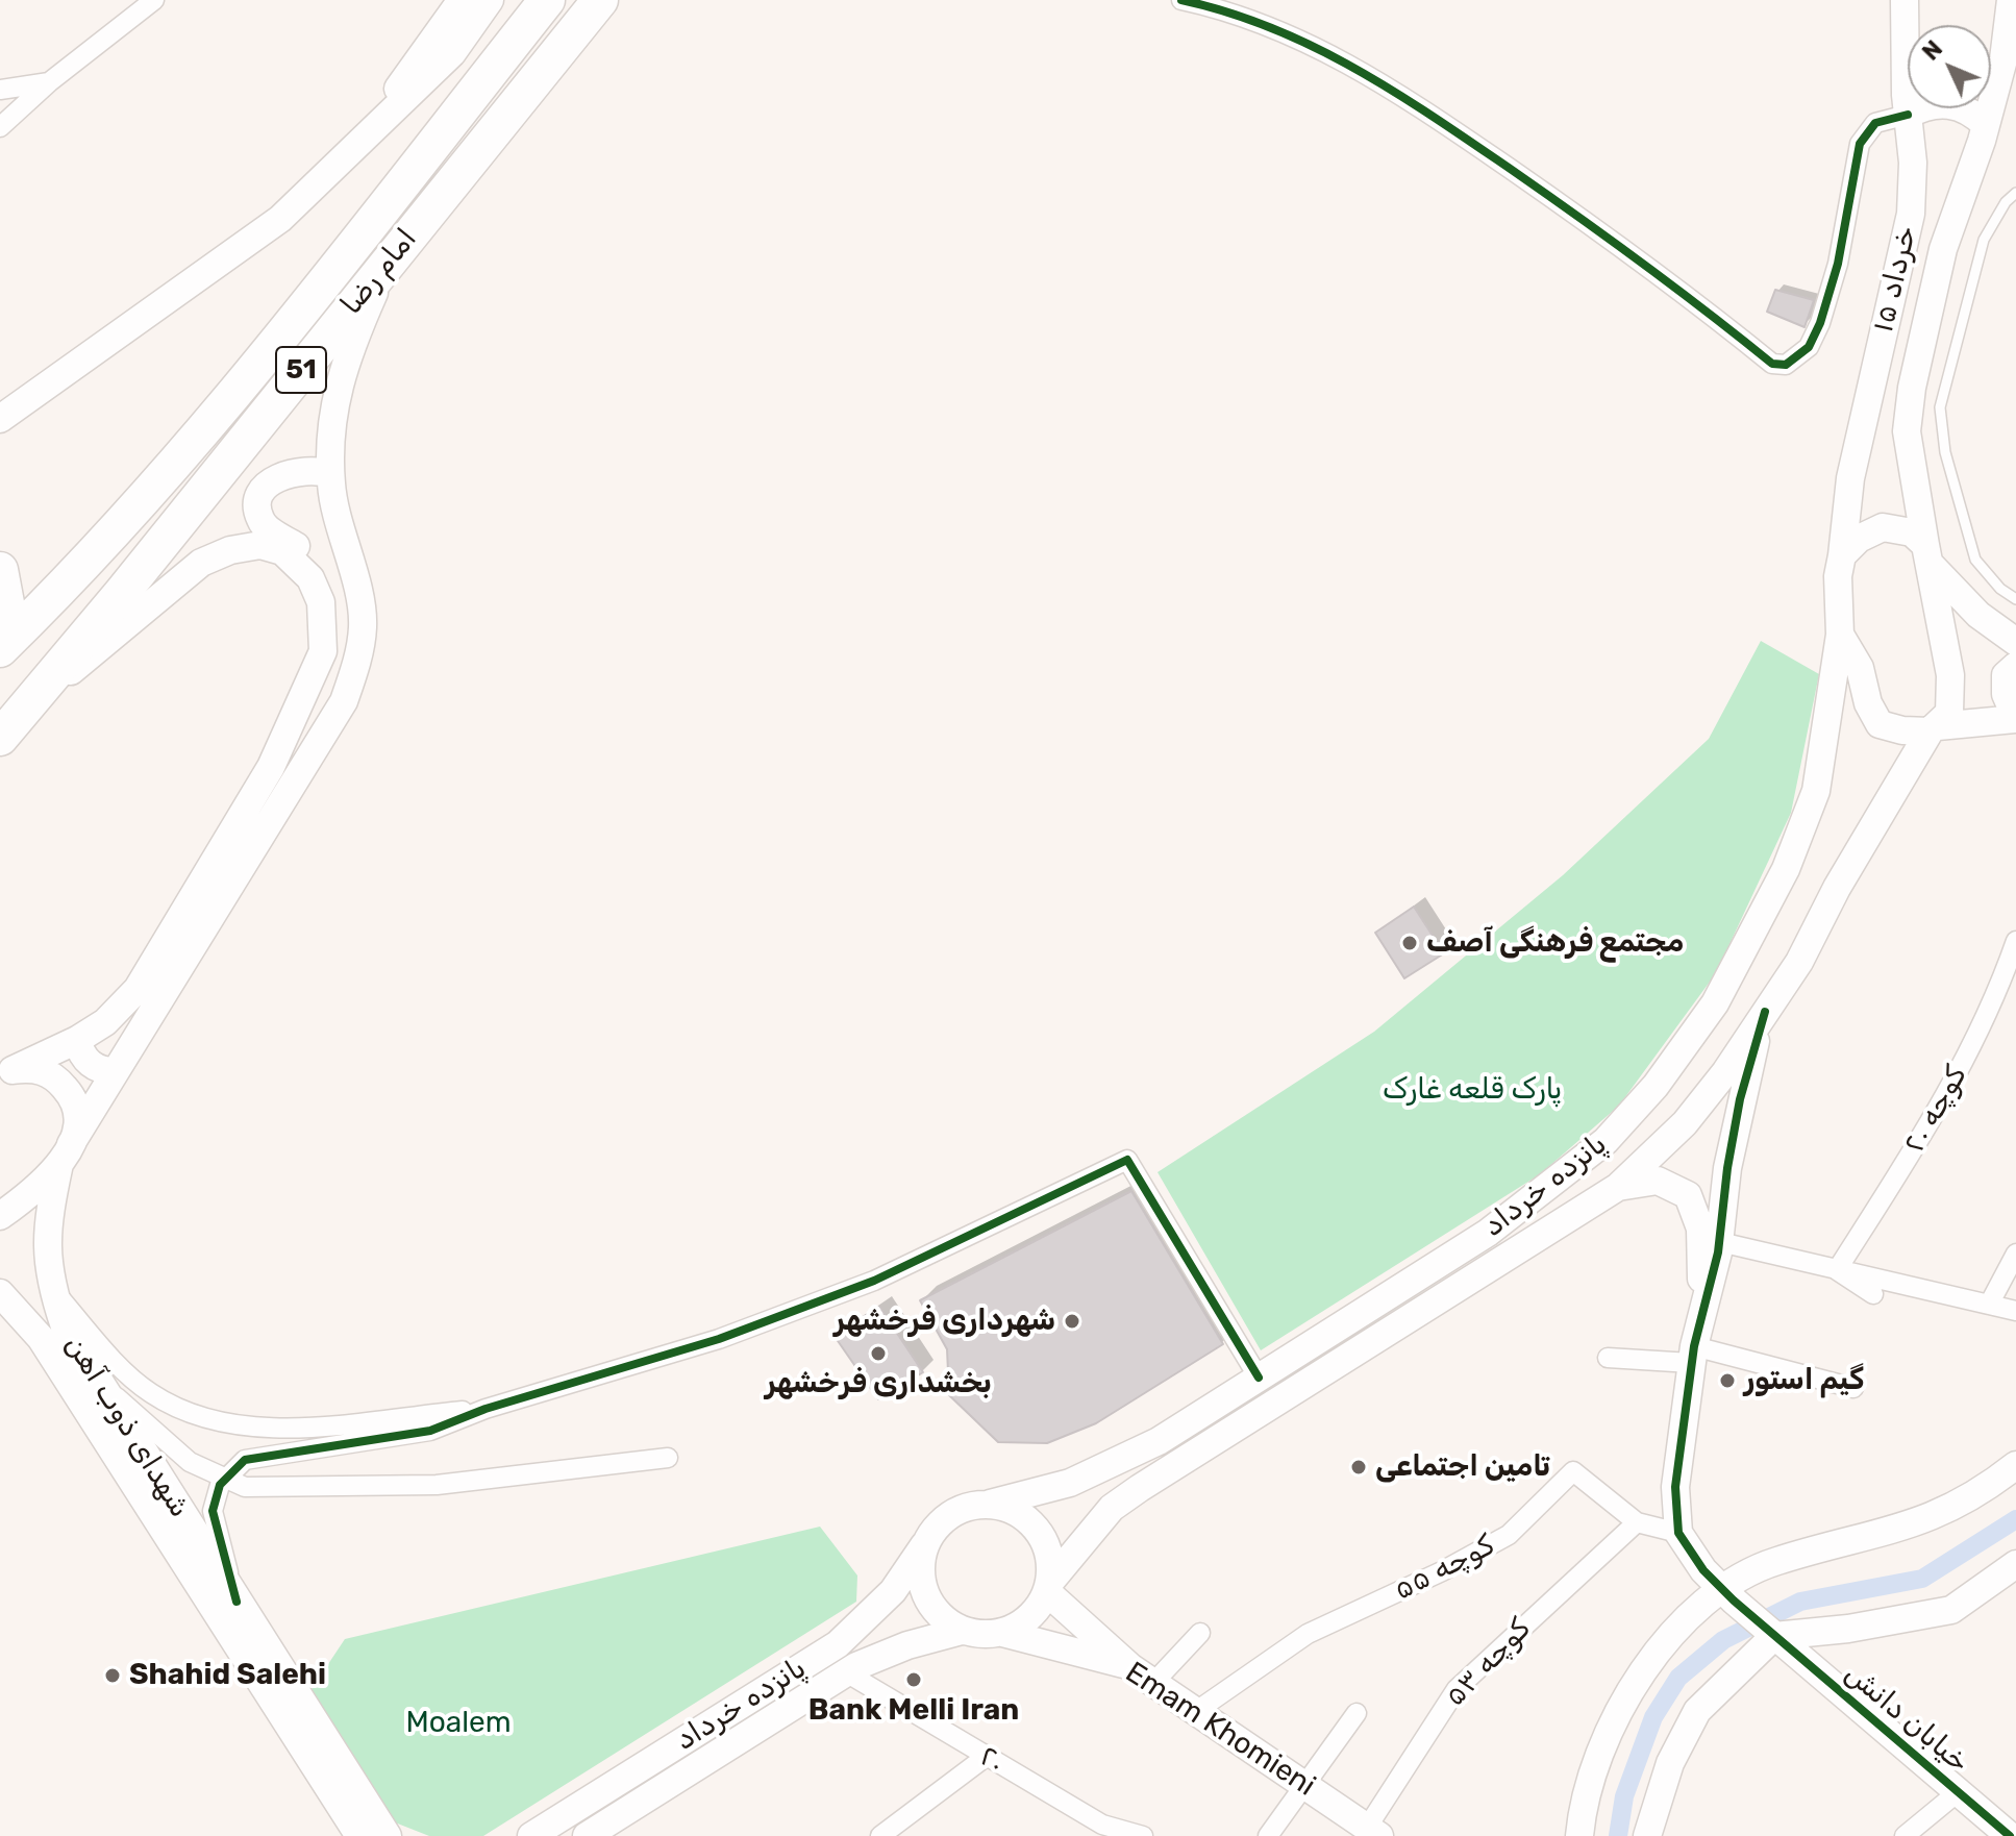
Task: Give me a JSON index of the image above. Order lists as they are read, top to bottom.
{
  "streets": {
    "highway": ["امام رضا", "51"],
    "main road": [
      "۱۵ خرداد",
      "پانزده خرداد",
      "شهدای ذوب آهن",
      "خیابان دانش",
      "Emam Khomieni"
    ],
    "street": [
      "کوچه ۲۰",
      "کوچه ۵۵",
      "کوچه ۵۳",
      "۲۰"
    ]
  },
  "crossings": [
    ["۱۵ خرداد", "پانزده خرداد"],
    ["پانزده خرداد", "Emam Khomieni"],
    ["پانزده خرداد", "۲۰"],
    ["کوچه ۵۵", "کوچه ۵۳"],
    ["کوچه ۵۵", "خیابان دانش"],
    ["کوچه ۵۵", "Emam Khomieni"],
    ["کوچه ۵۳", "Emam Khomieni"]
  ],
  "parks": ["پارک قلعه غارک", "Moalem"],
  "places": [
    "مجتمع فرهنگی آصف",
    "شهرداری فرخشهر",
    "بخشداری فرخشهر",
    "گیم استور",
    "تامین اجتماعی",
    "Shahid Salehi",
    "Bank Melli Iran"
  ],
  "north": "top left"
}
